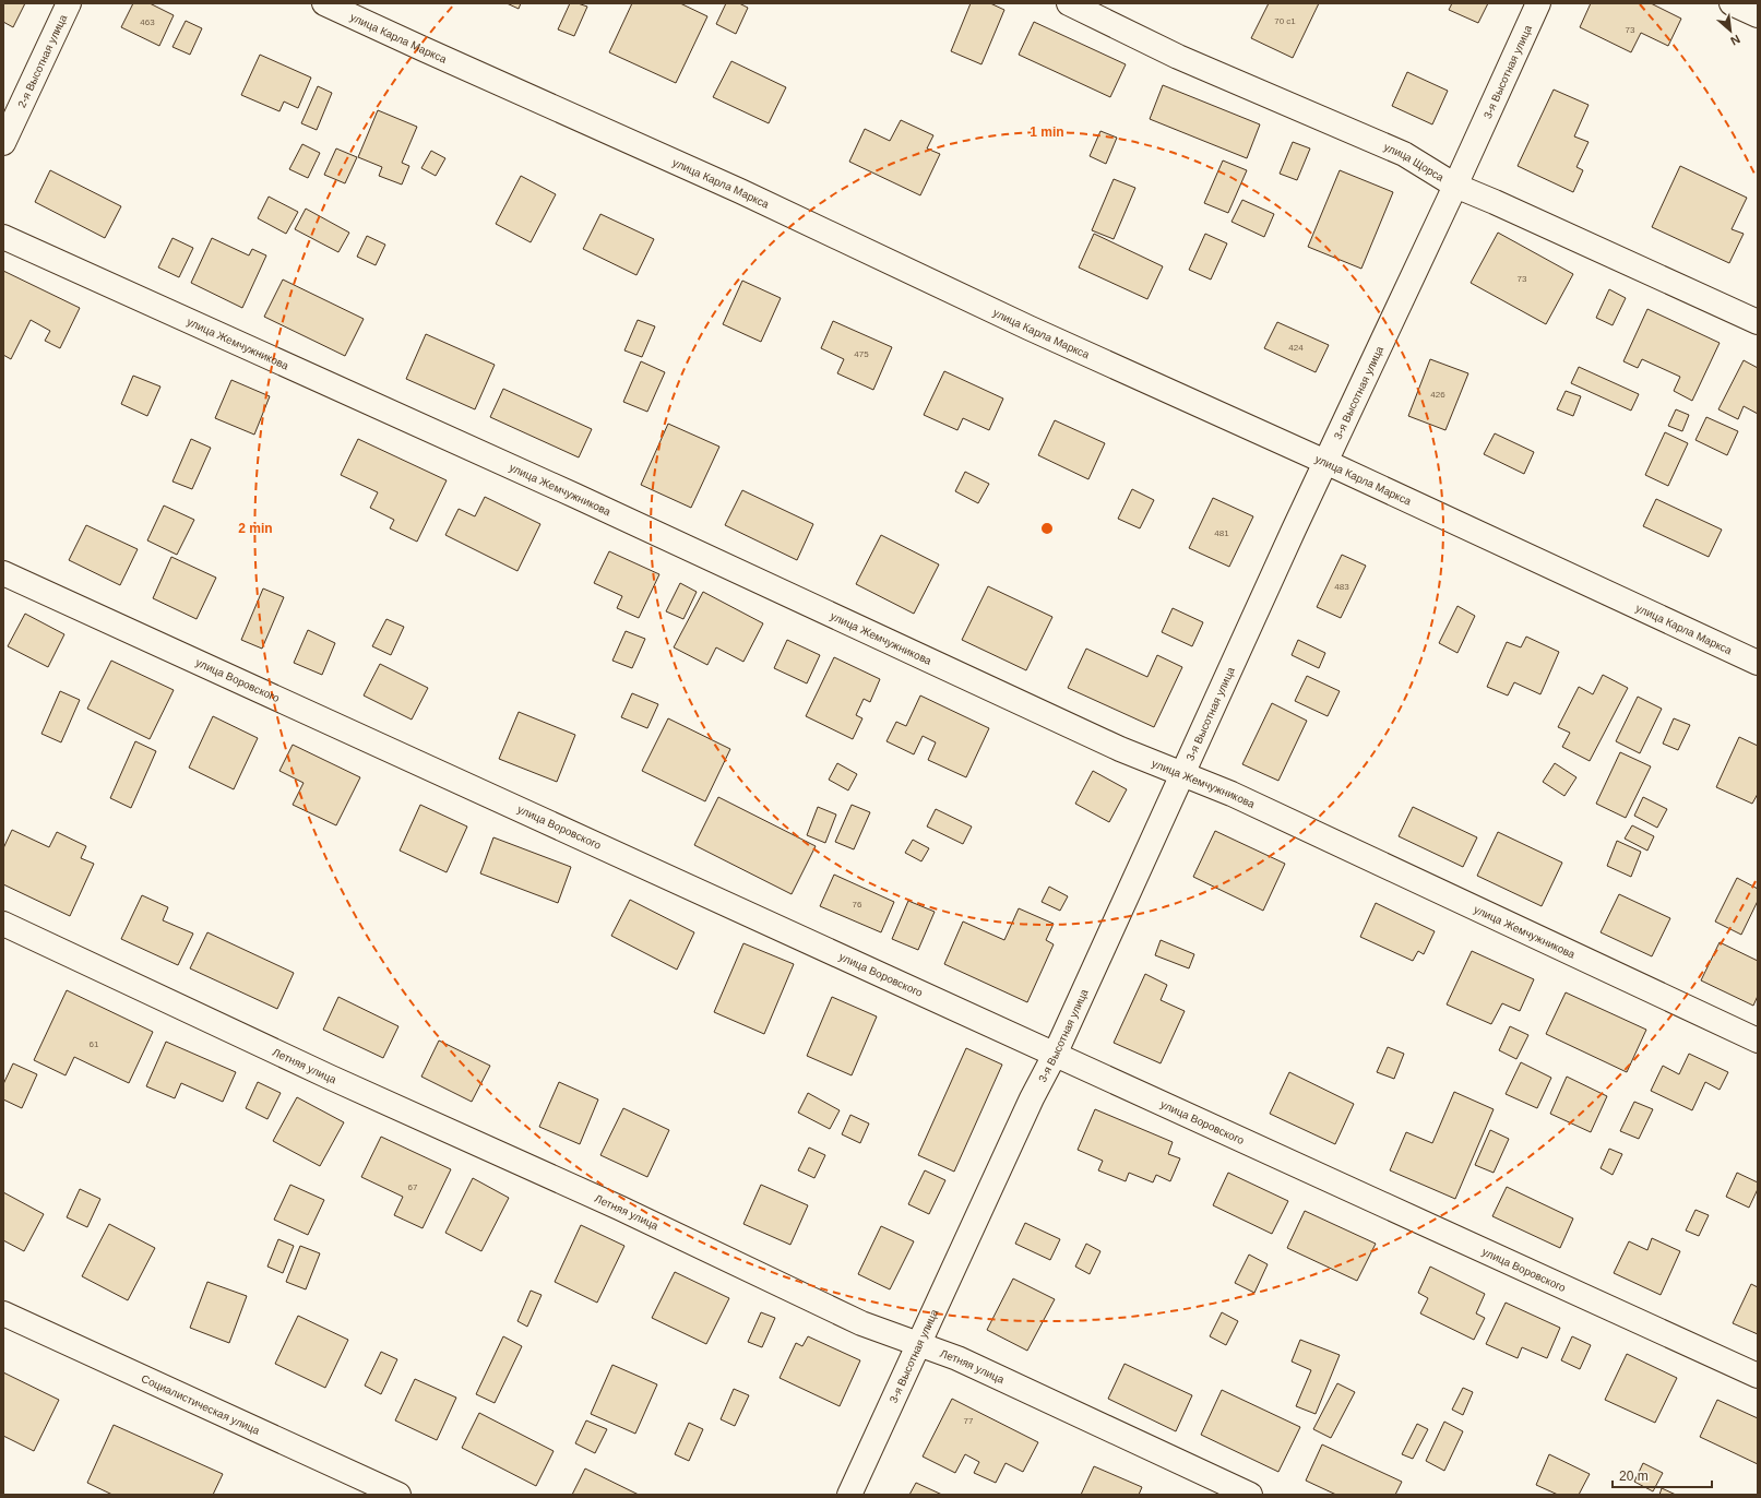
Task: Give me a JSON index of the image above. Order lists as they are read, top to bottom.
{
  "streets": {
    "street": [
      "улица Карла Маркса",
      "2-я Высотная улица",
      "3-я Высотная улица",
      "улица Щорса",
      "улица Жемчужникова",
      "улица Воровского",
      "Летняя улица",
      "Социалистическая улица"
    ]
  },
  "crossings": [
    ["улица Карла Маркса", "3-я Высотная улица"],
    ["3-я Высотная улица", "улица Щорса"],
    ["3-я Высотная улица", "улица Жемчужникова"],
    ["3-я Высотная улица", "улица Воровского"],
    ["3-я Высотная улица", "Летняя улица"]
  ],
  "house_numbers": [
    "70 с1",
    "463",
    "73",
    "73",
    "424",
    "475",
    "426",
    "481",
    "483",
    "76",
    "61",
    "67",
    "77"
  ],
  "scale_bar": "20 m",
  "north": "bottom right",
  "rings": ["1 min", "2 min"]
}
